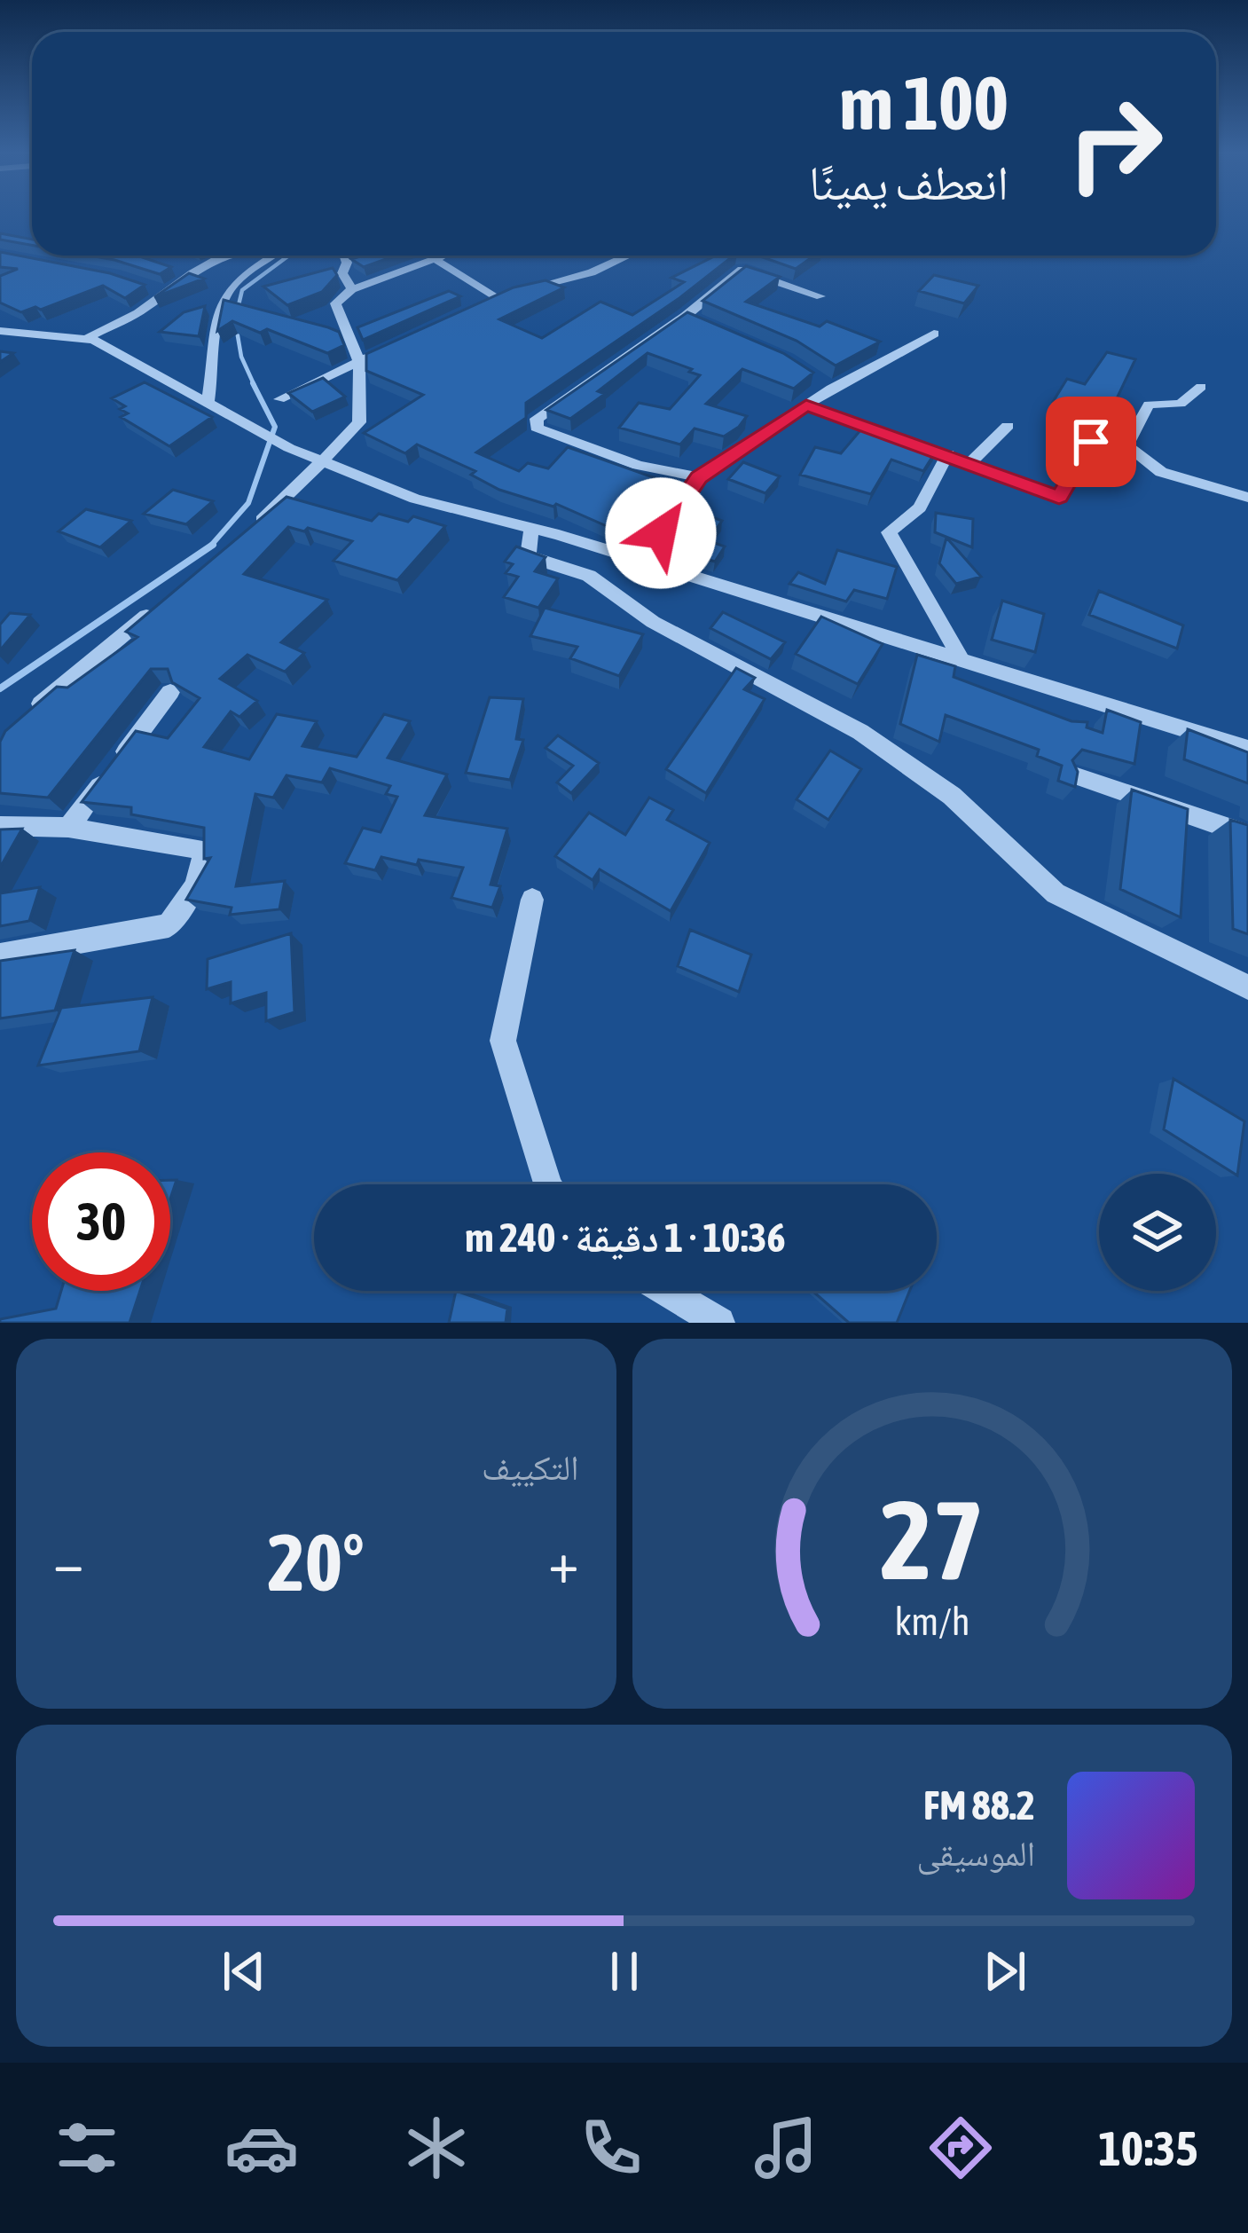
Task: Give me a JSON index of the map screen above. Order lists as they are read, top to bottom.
{
  "page": {
    "turn": ["100 m", "انعطف يمينًا"],
    "limit": "30",
    "trip": "10:36 · 1 دقيقة · 240 m",
    "tile": "التكييف",
    "heat": ["−", "20°", "+"],
    "song": ["88.2 FM", "الموسيقى"],
    "tabs": "10:35",
    "gauge": ["27", "km/h"]
  }
}
